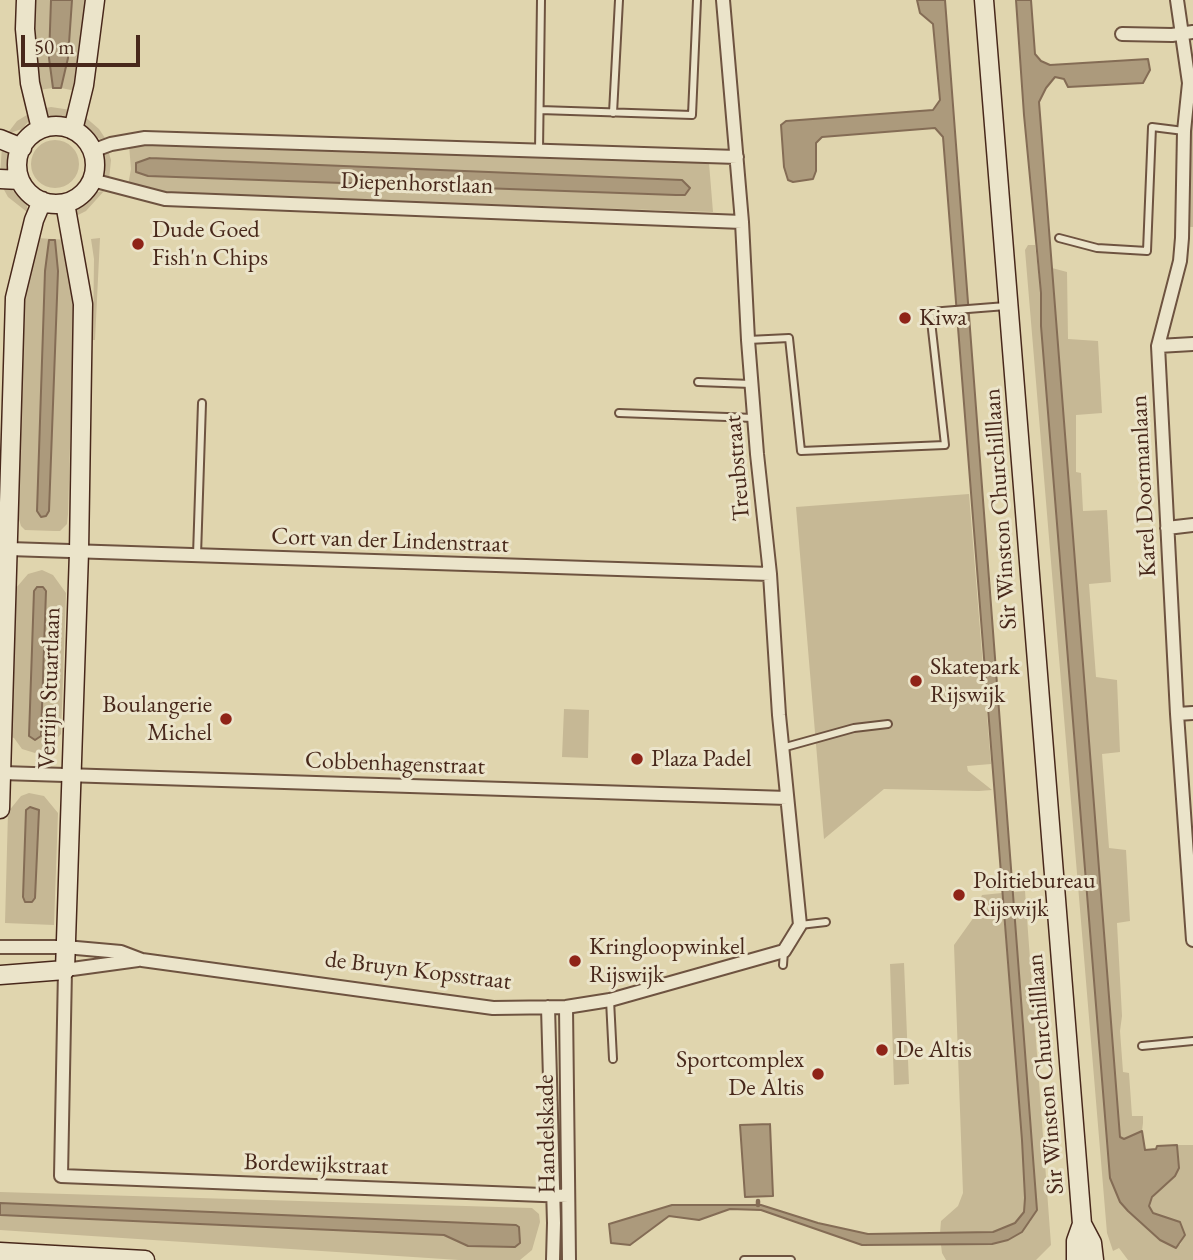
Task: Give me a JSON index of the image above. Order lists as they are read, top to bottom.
{
  "streets": {
    "street": [
      "Diepenhorstlaan",
      "Treubstraat",
      "Karel Doormanlaan",
      "Sir Winston Churchilllaan",
      "Cort van der Lindenstraat",
      "Verrijn Stuartlaan",
      "Cobbenhagenstraat",
      "de Bruyn Kopsstraat",
      "Handelskade",
      "Bordewijkstraat"
    ]
  },
  "crossings": [
    ["Diepenhorstlaan", "Treubstraat"],
    ["Diepenhorstlaan", "Verrijn Stuartlaan"],
    ["Treubstraat", "Cort van der Lindenstraat"],
    ["Treubstraat", "Cobbenhagenstraat"],
    ["Cort van der Lindenstraat", "Verrijn Stuartlaan"],
    ["Verrijn Stuartlaan", "Cobbenhagenstraat"],
    ["Verrijn Stuartlaan", "de Bruyn Kopsstraat"],
    ["Verrijn Stuartlaan", "Bordewijkstraat"],
    ["de Bruyn Kopsstraat", "Handelskade"],
    ["Handelskade", "Bordewijkstraat"]
  ],
  "places": [
    "Dude Goed Fish'n Chips",
    "Kiwa",
    "Skatepark Rijswijk",
    "Boulangerie Michel",
    "Plaza Padel",
    "Politiebureau Rijswijk",
    "Kringloopwinkel Rijswijk",
    "De Altis",
    "Sportcomplex De Altis"
  ],
  "scale_bar": "50 m"
}
